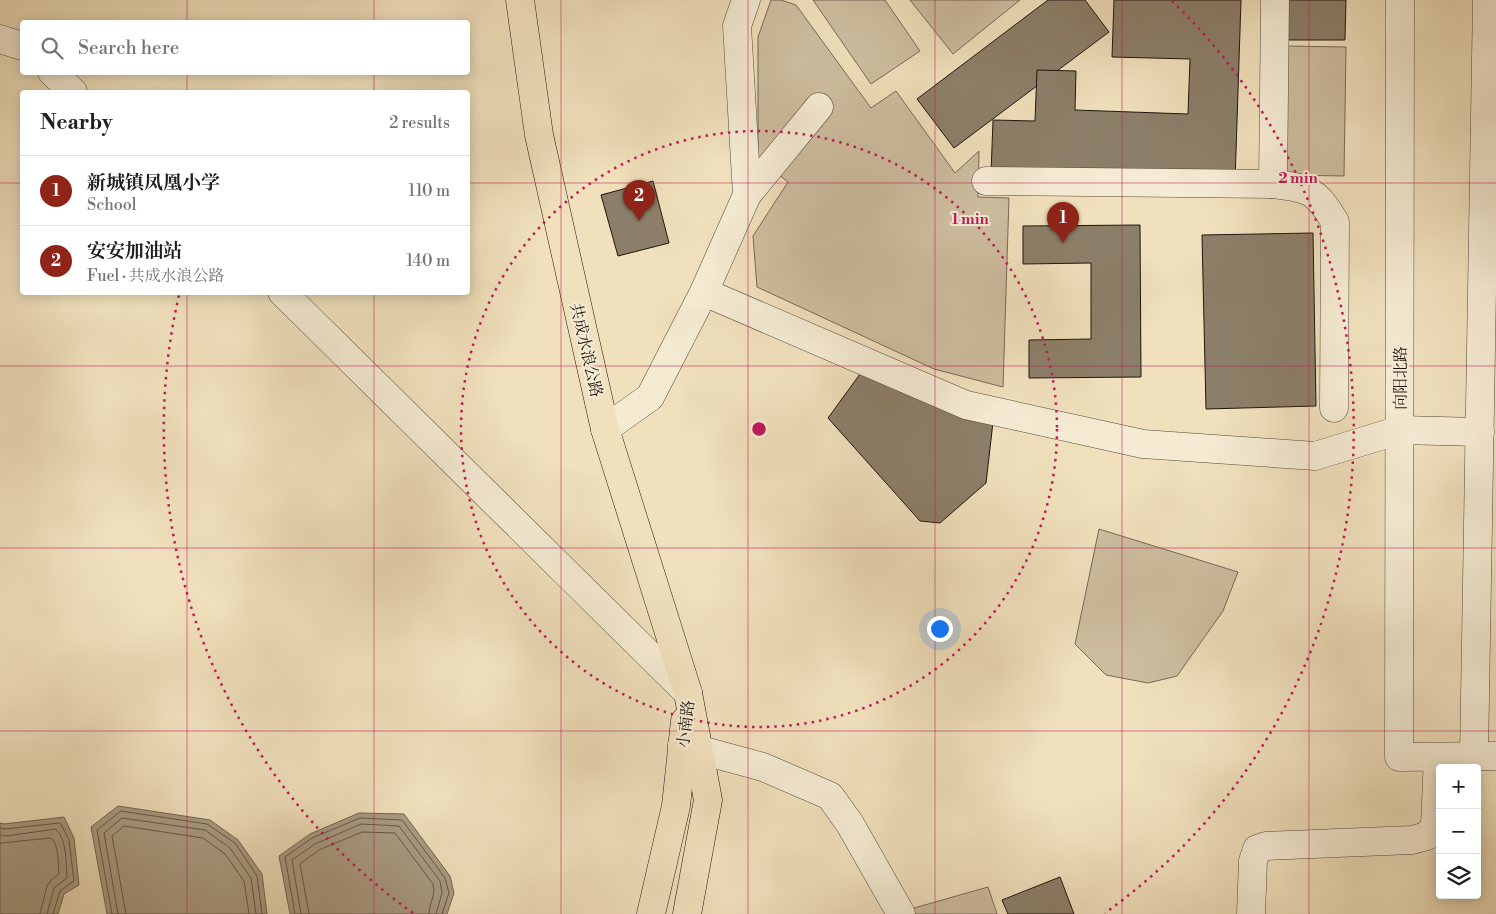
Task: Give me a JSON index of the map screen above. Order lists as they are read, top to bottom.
{
  "streets": {
    "main road": ["共成水浪公路", "小南路"],
    "street": ["向阳北路"]
  },
  "crossings": [
    ["共成水浪公路", "小南路"]
  ],
  "page": {
    "search": "Search here",
    "heading": ["Nearby", "2 results"],
    "list": [
      {
        "mark": "1",
        "name": "新城镇凤凰小学",
        "note": "School",
        "value": "110 m"
      },
      {
        "mark": "2",
        "name": "安安加油站",
        "note": "Fuel · 共成水浪公路",
        "value": "140 m"
      }
    ],
    "pins": ["2", "1"],
    "map_buttons": ["+", "−"]
  },
  "rings": ["2 min", "1 min"]
}
